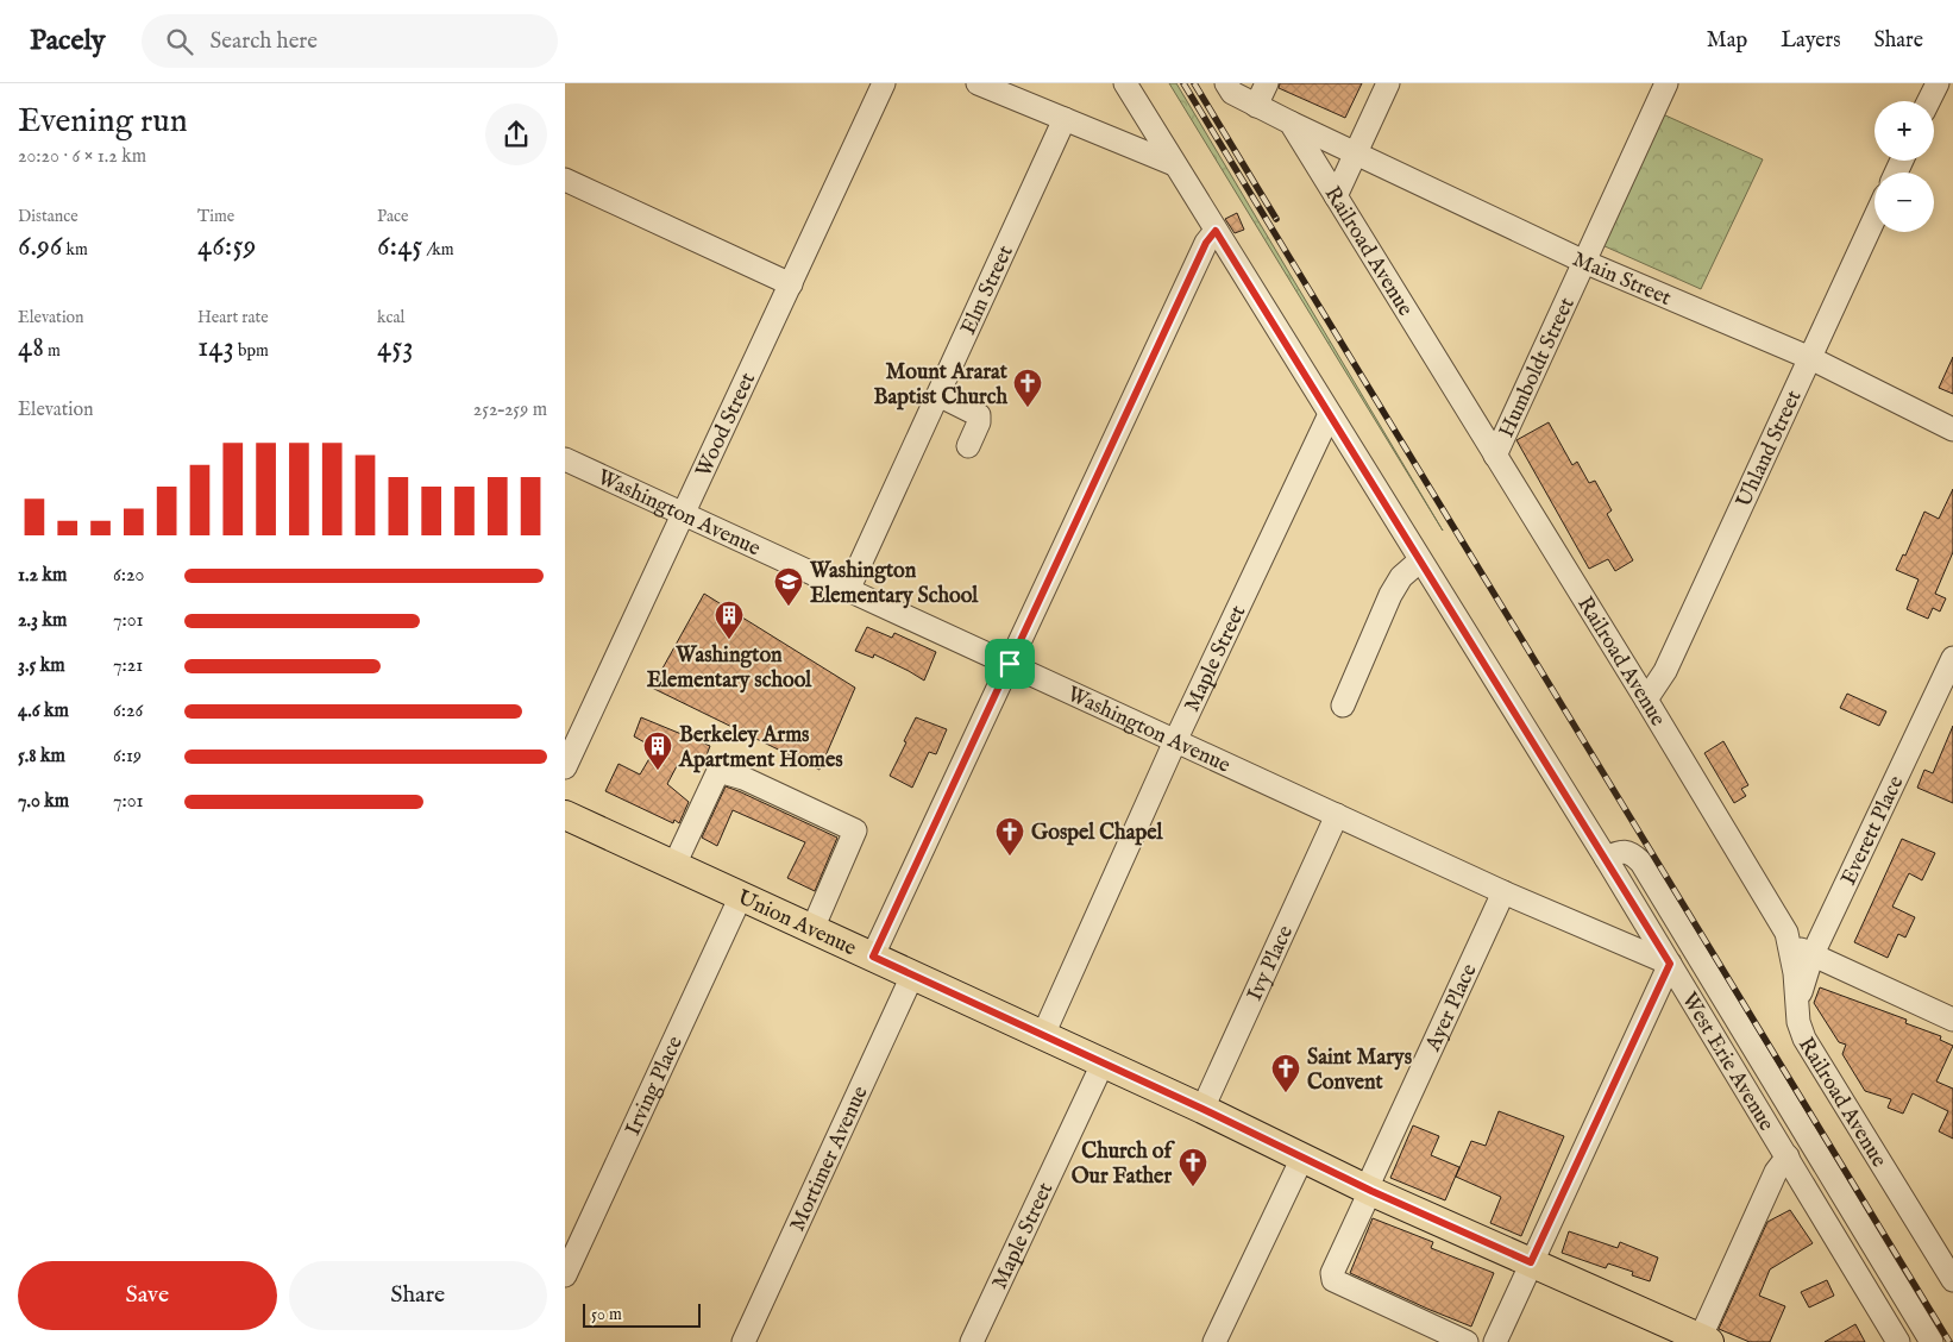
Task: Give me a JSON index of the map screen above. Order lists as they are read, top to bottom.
{
  "streets": {
    "main road": ["Union Avenue"],
    "street": [
      "Railroad Avenue",
      "Main Street",
      "Elm Street",
      "Humboldt Street",
      "Wood Street",
      "Uhland Street",
      "Washington Avenue",
      "Maple Street",
      "Everett Place",
      "Ivy Place",
      "Ayer Place",
      "West Erie Avenue",
      "Irving Place",
      "Mortimer Avenue"
    ]
  },
  "crossings": [
    ["Railroad Avenue", "Main Street"],
    ["Railroad Avenue", "Humboldt Street"],
    ["Railroad Avenue", "Uhland Street"],
    ["Railroad Avenue", "Everett Place"],
    ["Main Street", "Humboldt Street"],
    ["Main Street", "Uhland Street"],
    ["Elm Street", "Washington Avenue"],
    ["Wood Street", "Washington Avenue"],
    ["Washington Avenue", "Maple Street"],
    ["Washington Avenue", "Ivy Place"],
    ["Washington Avenue", "Ayer Place"],
    ["Washington Avenue", "West Erie Avenue"],
    ["Maple Street", "Union Avenue"],
    ["Maple Street", "West Erie Avenue"],
    ["Union Avenue", "Ivy Place"],
    ["Union Avenue", "Ayer Place"],
    ["Union Avenue", "Irving Place"],
    ["Union Avenue", "Mortimer Avenue"]
  ],
  "places": {
    "church": [
      "Mount Ararat Baptist Church",
      "Gospel Chapel",
      "Saint Marys Convent",
      "Church of Our Father"
    ],
    "school or university": ["Washington Elementary School"],
    "building": ["Washington Elementary school", "Berkeley Arms Apartment Homes"]
  },
  "scale_bar": "50 m",
  "page": {
    "header": "Pacely",
    "search": "Search here",
    "nav": ["Map", "Layers", "Share"],
    "heading": ["Evening run", "20:20 · 6 × 1.2 km"],
    "map_buttons": ["+", "−"],
    "stats": [
      ["Distance", "6.96 km"],
      ["Time", "46:59"],
      ["Pace", "6:45 /km"],
      ["Elevation", "48 m"],
      ["Heart rate", "143 bpm"],
      ["kcal", "453"]
    ],
    "chart": ["Elevation", "252–259 m"],
    "list": [
      {
        "name": "1.2 km",
        "note": "6:20"
      },
      {
        "name": "2.3 km",
        "note": "7:01"
      },
      {
        "name": "3.5 km",
        "note": "7:21"
      },
      {
        "name": "4.6 km",
        "note": "6:26"
      },
      {
        "name": "5.8 km",
        "note": "6:19"
      },
      {
        "name": "7.0 km",
        "note": "7:01"
      }
    ],
    "buttons": ["Save", "Share"],
    "scale": "50 m"
  }
}
